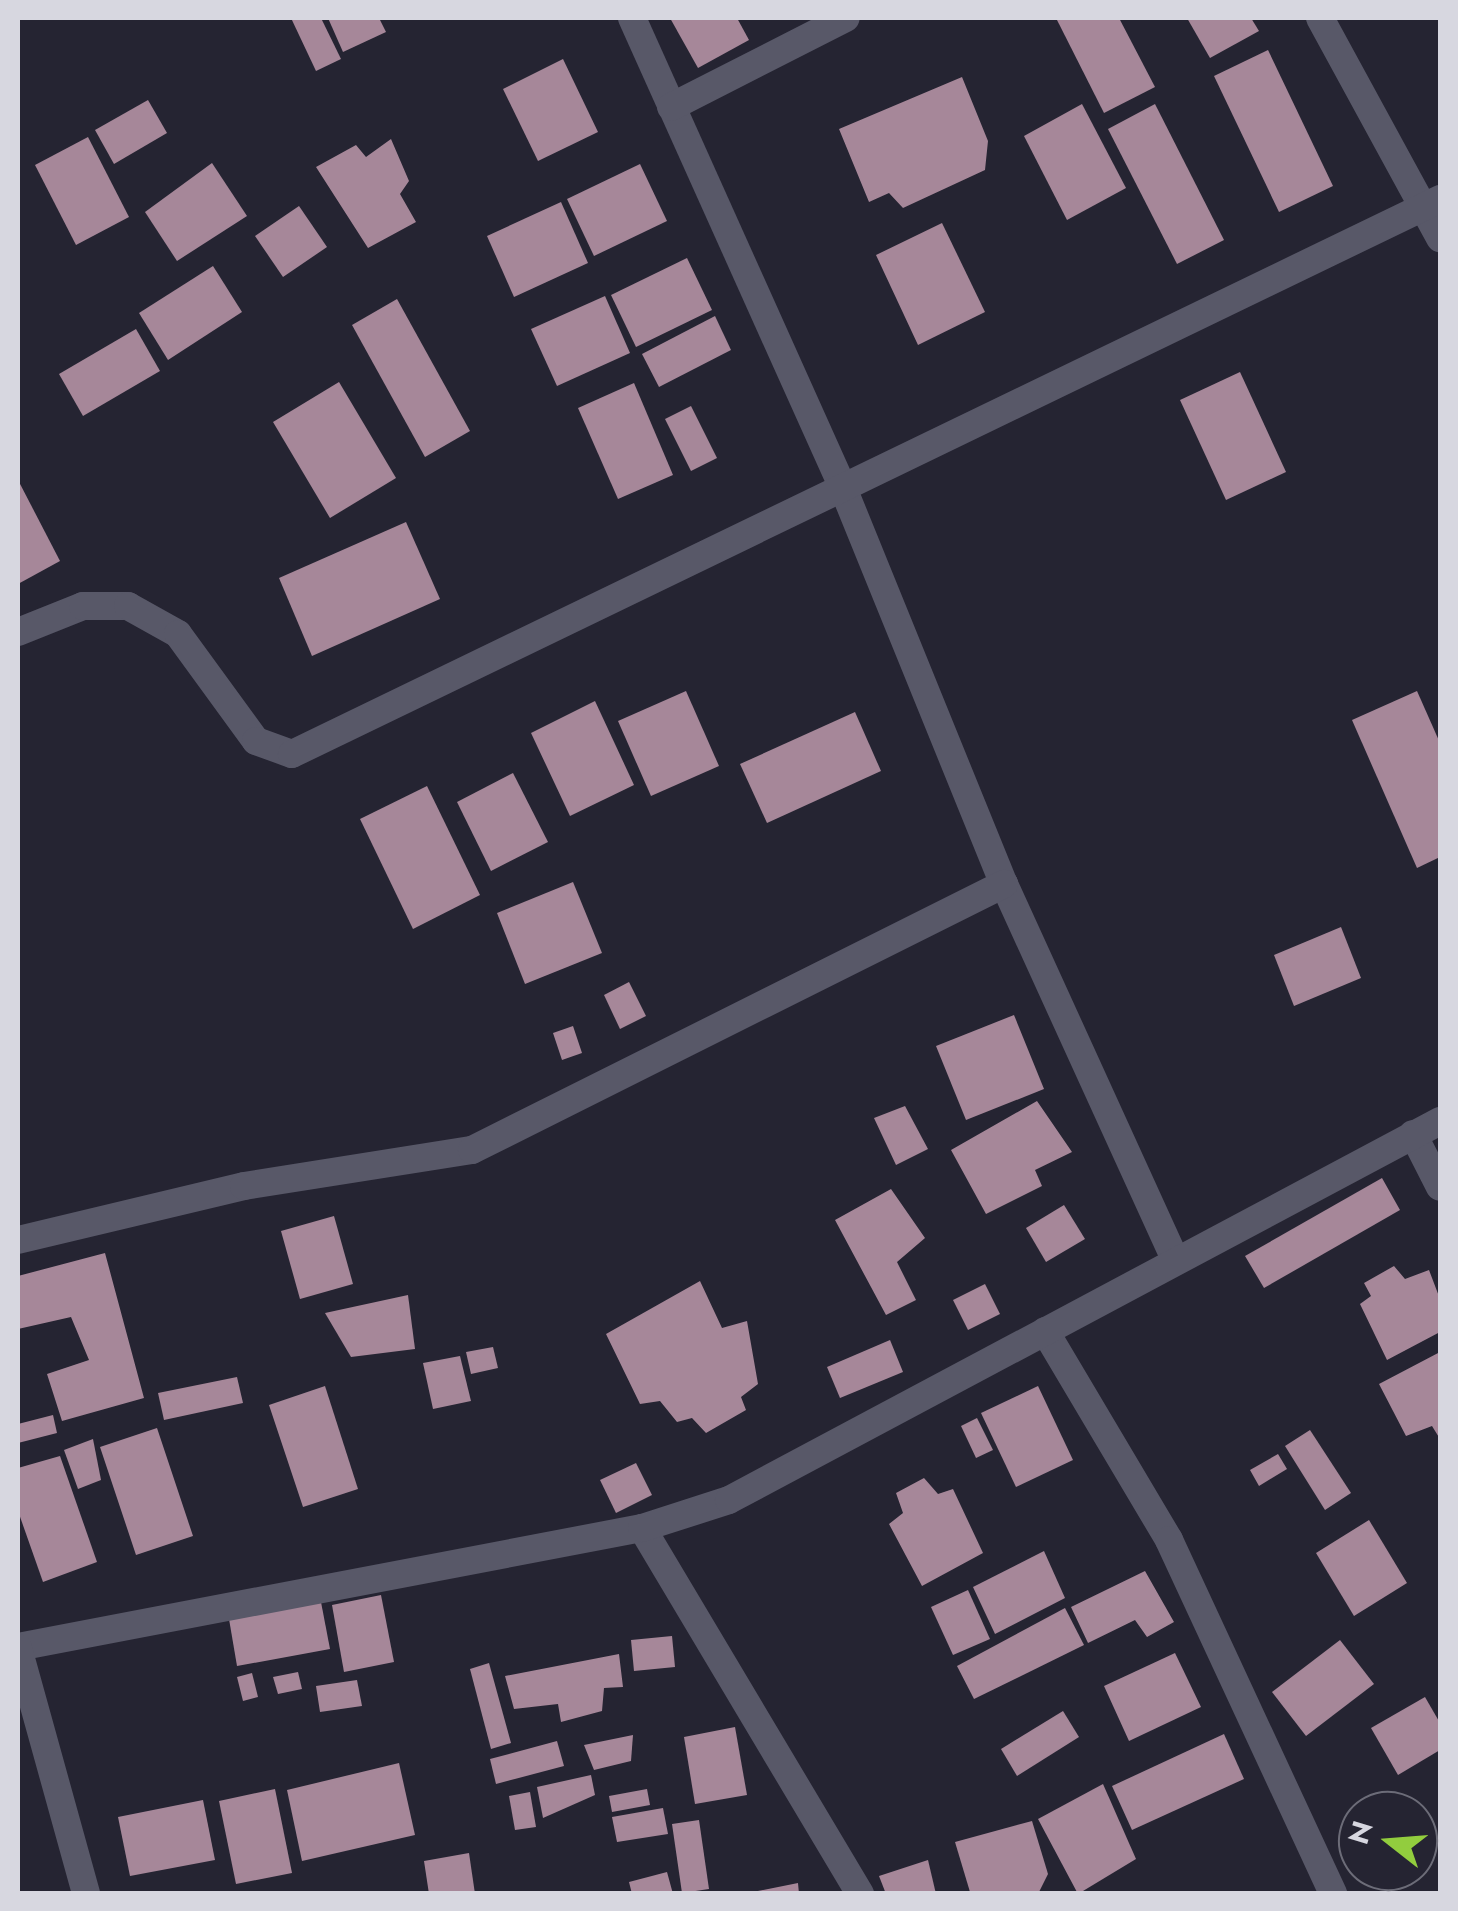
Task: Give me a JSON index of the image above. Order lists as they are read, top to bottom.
{
  "north": "left"
}
